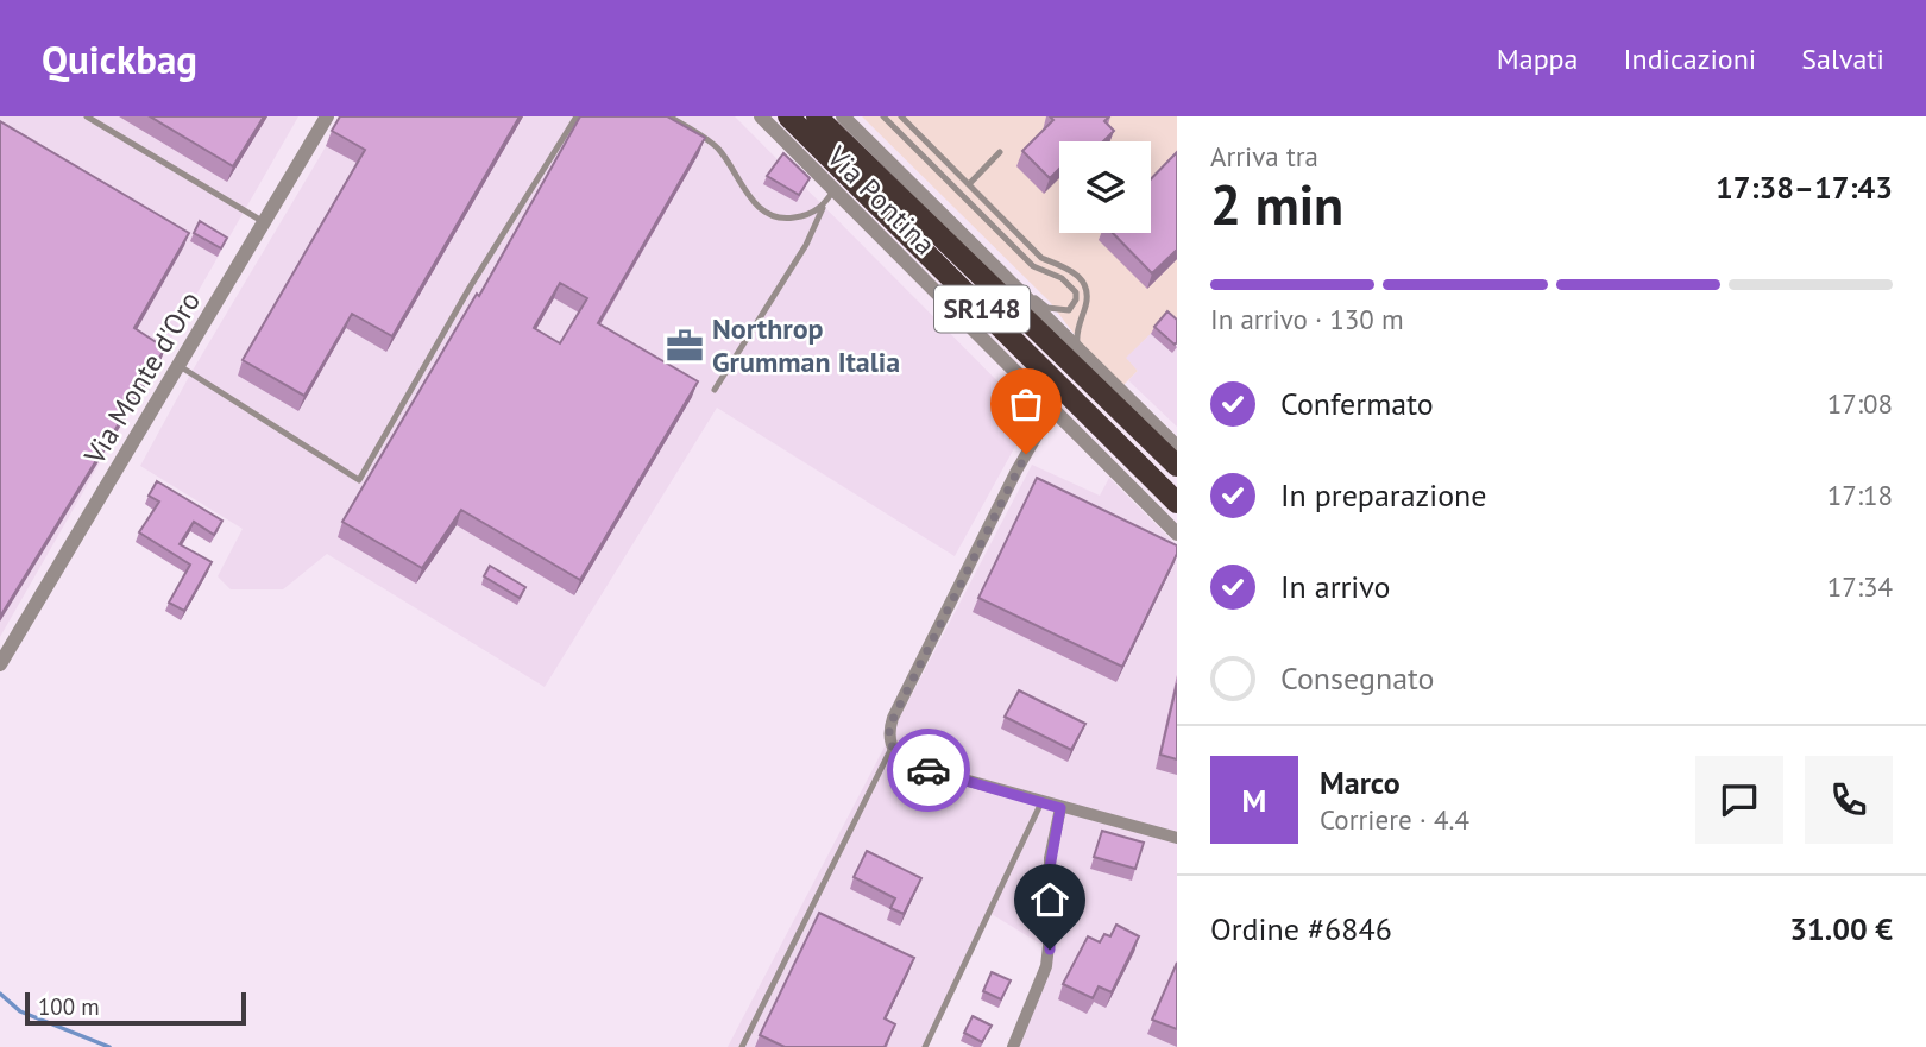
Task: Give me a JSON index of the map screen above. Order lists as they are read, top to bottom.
{
  "streets": {
    "highway": ["SR148"],
    "street": ["Via Pontina", "Via Monte d'Oro"]
  },
  "places": {
    "office": ["Northrop Grumman Italia"]
  },
  "scale_bar": "100 m",
  "page": {
    "header": "Quickbag",
    "nav": ["Mappa", "Indicazioni", "Salvati"],
    "heading": ["2 min", "Arriva tra", "17:38–17:43"],
    "panel": [
      "Marco",
      "Corriere · 4.4",
      "Ordine #6846",
      "31.00 €"
    ],
    "bar": "In arrivo · 130 m",
    "list": [
      ["Confermato", "17:08"],
      ["In preparazione", "17:18"],
      ["In arrivo", "17:34"],
      "Consegnato"
    ],
    "round": "M",
    "scale": "100 m"
  }
}
